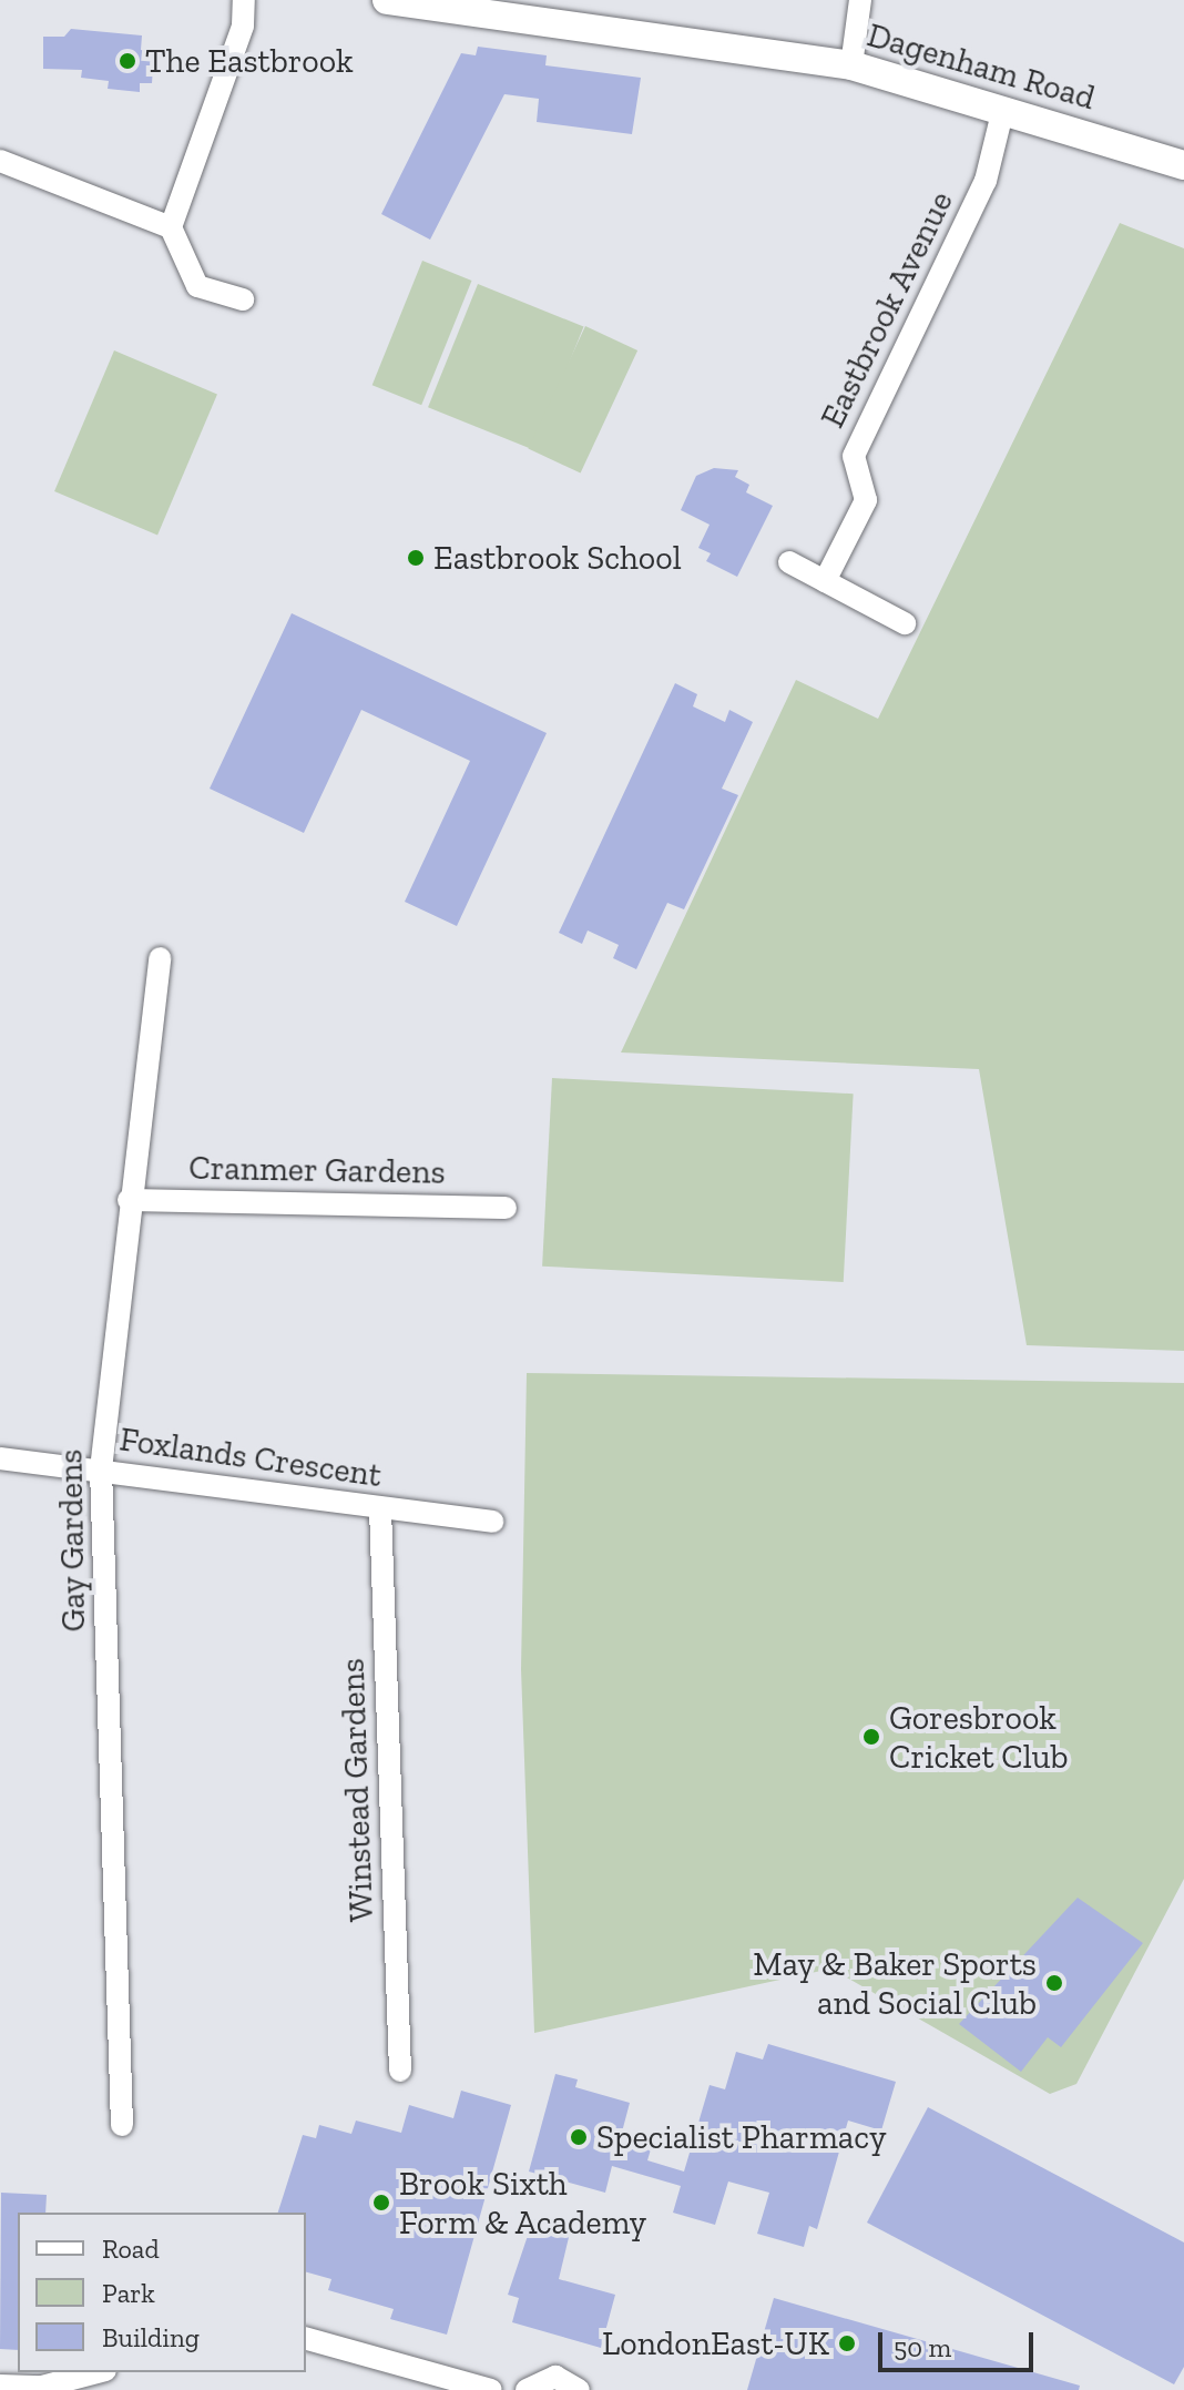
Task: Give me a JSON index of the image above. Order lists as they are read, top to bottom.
{
  "streets": {
    "street": [
      "Dagenham Road",
      "Eastbrook Avenue",
      "Cranmer Gardens",
      "Foxlands Crescent",
      "Gay Gardens",
      "Winstead Gardens"
    ]
  },
  "crossings": [
    ["Dagenham Road", "Eastbrook Avenue"],
    ["Cranmer Gardens", "Gay Gardens"],
    ["Foxlands Crescent", "Gay Gardens"],
    ["Foxlands Crescent", "Winstead Gardens"]
  ],
  "places": [
    "The Eastbrook",
    "Eastbrook School",
    "Goresbrook Cricket Club",
    "May & Baker Sports and Social Club",
    "Specialist Pharmacy",
    "Brook Sixth Form & Academy",
    "LondonEast-UK"
  ],
  "legend": ["Road", "Park", "Building"],
  "scale_bar": "50 m"
}
